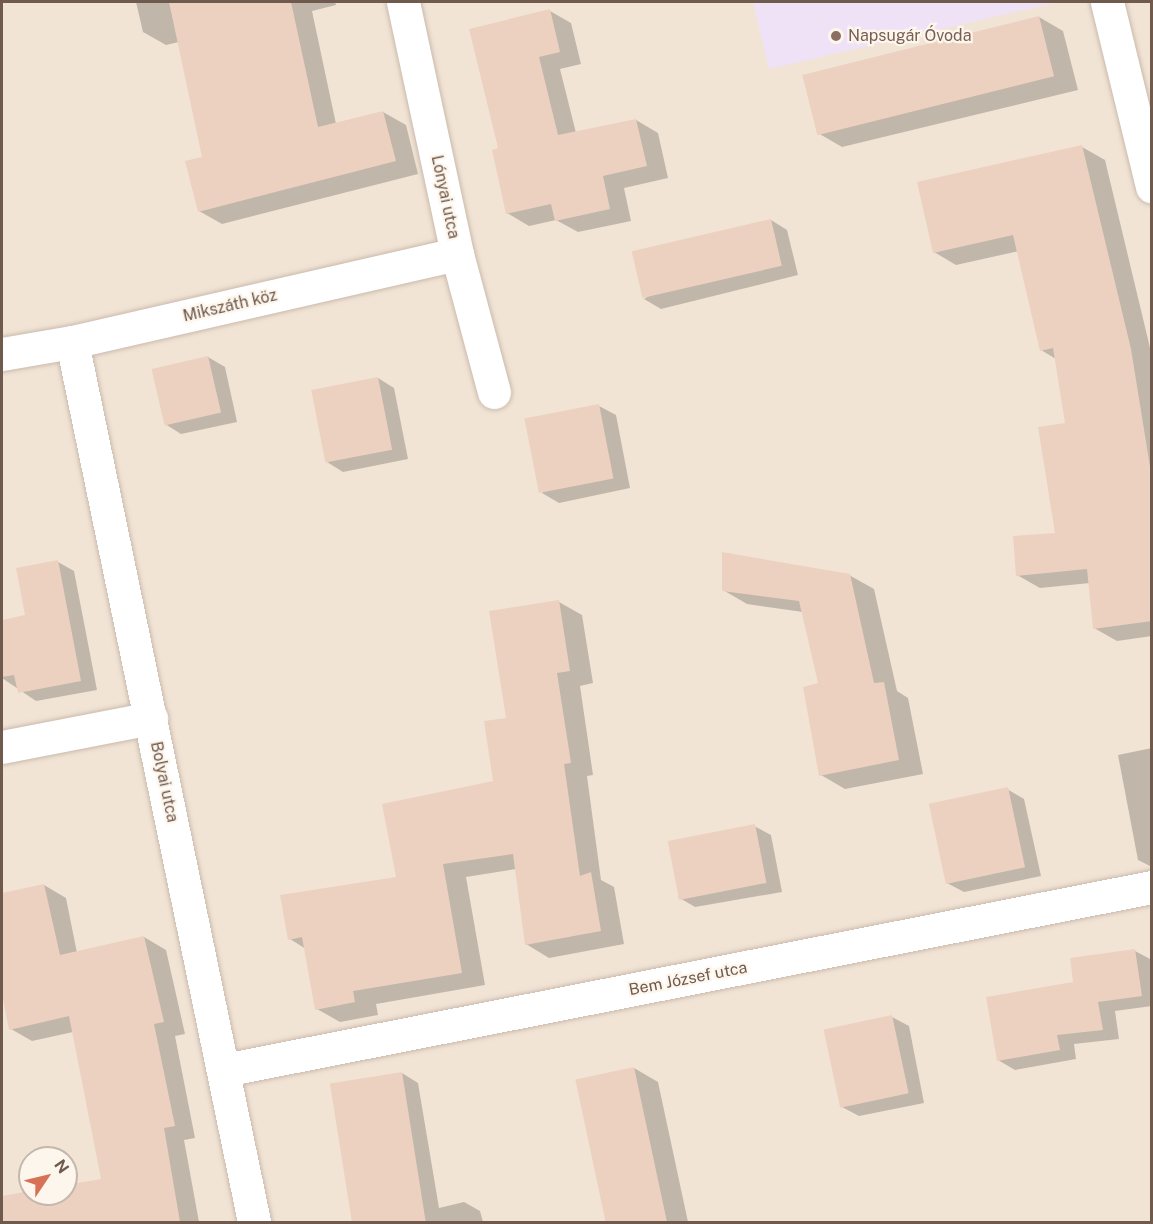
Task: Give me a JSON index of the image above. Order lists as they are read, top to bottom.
{
  "streets": {
    "street": [
      "Lónyai utca",
      "Mikszáth köz",
      "Bolyai utca",
      "Bem József utca"
    ]
  },
  "crossings": [
    ["Lónyai utca", "Mikszáth köz"],
    ["Mikszáth köz", "Bolyai utca"],
    ["Bolyai utca", "Bem József utca"]
  ],
  "places": ["Napsugár Óvoda"],
  "north": "top right"
}
